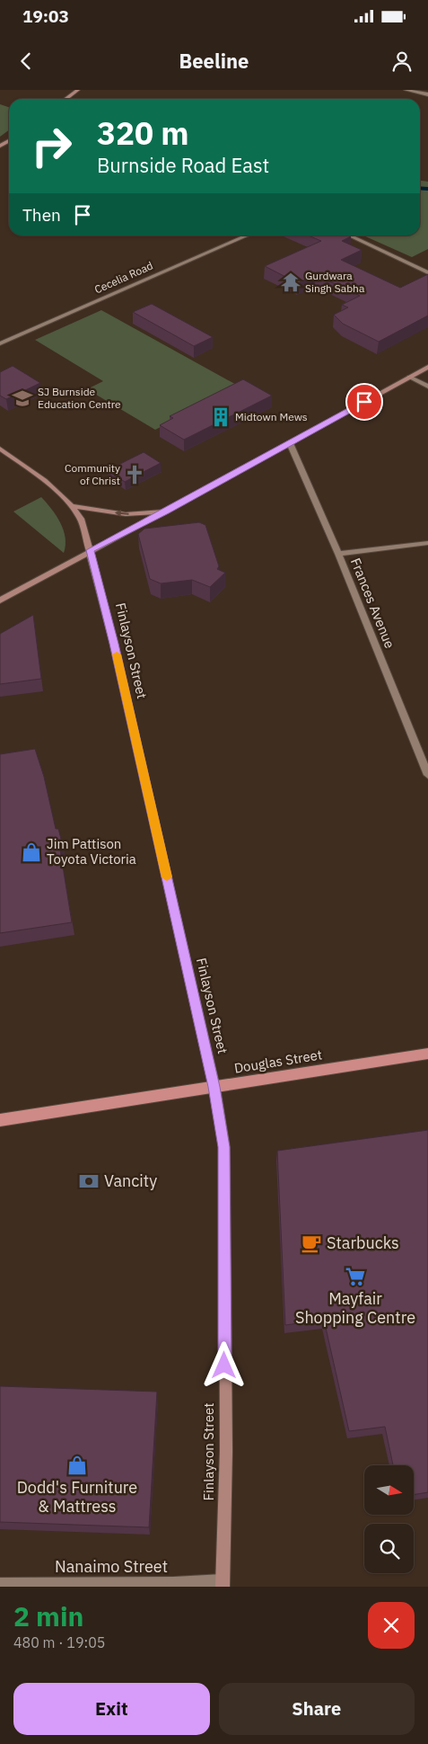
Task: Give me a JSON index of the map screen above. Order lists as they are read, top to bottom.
{
  "streets": {
    "main road": ["Finlayson Street", "Douglas Street"],
    "street": ["Cecelia Road", "Frances Avenue", "Nanaimo Street"]
  },
  "crossings": [
    ["Finlayson Street", "Douglas Street"],
    ["Finlayson Street", "Nanaimo Street"]
  ],
  "places": {
    "temple": ["Gurdwara Singh Sabha"],
    "school or university": ["SJ Burnside Education Centre"],
    "building": ["Midtown Mews"],
    "church": ["Community of Christ"],
    "shop": ["Jim Pattison Toyota Victoria", "Dodd's Furniture & Mattress"],
    "bank": ["Vancity"],
    "cafe": ["Starbucks"],
    "supermarket": ["Mayfair Shopping Centre"]
  },
  "north": "right",
  "page": {
    "status": "19:03",
    "header": "Beeline",
    "turn": ["320 m", "Burnside Road East"],
    "then": "Then",
    "heading": ["2 min", "480 m · 19:05"],
    "buttons": ["Exit", "Share"]
  }
}
